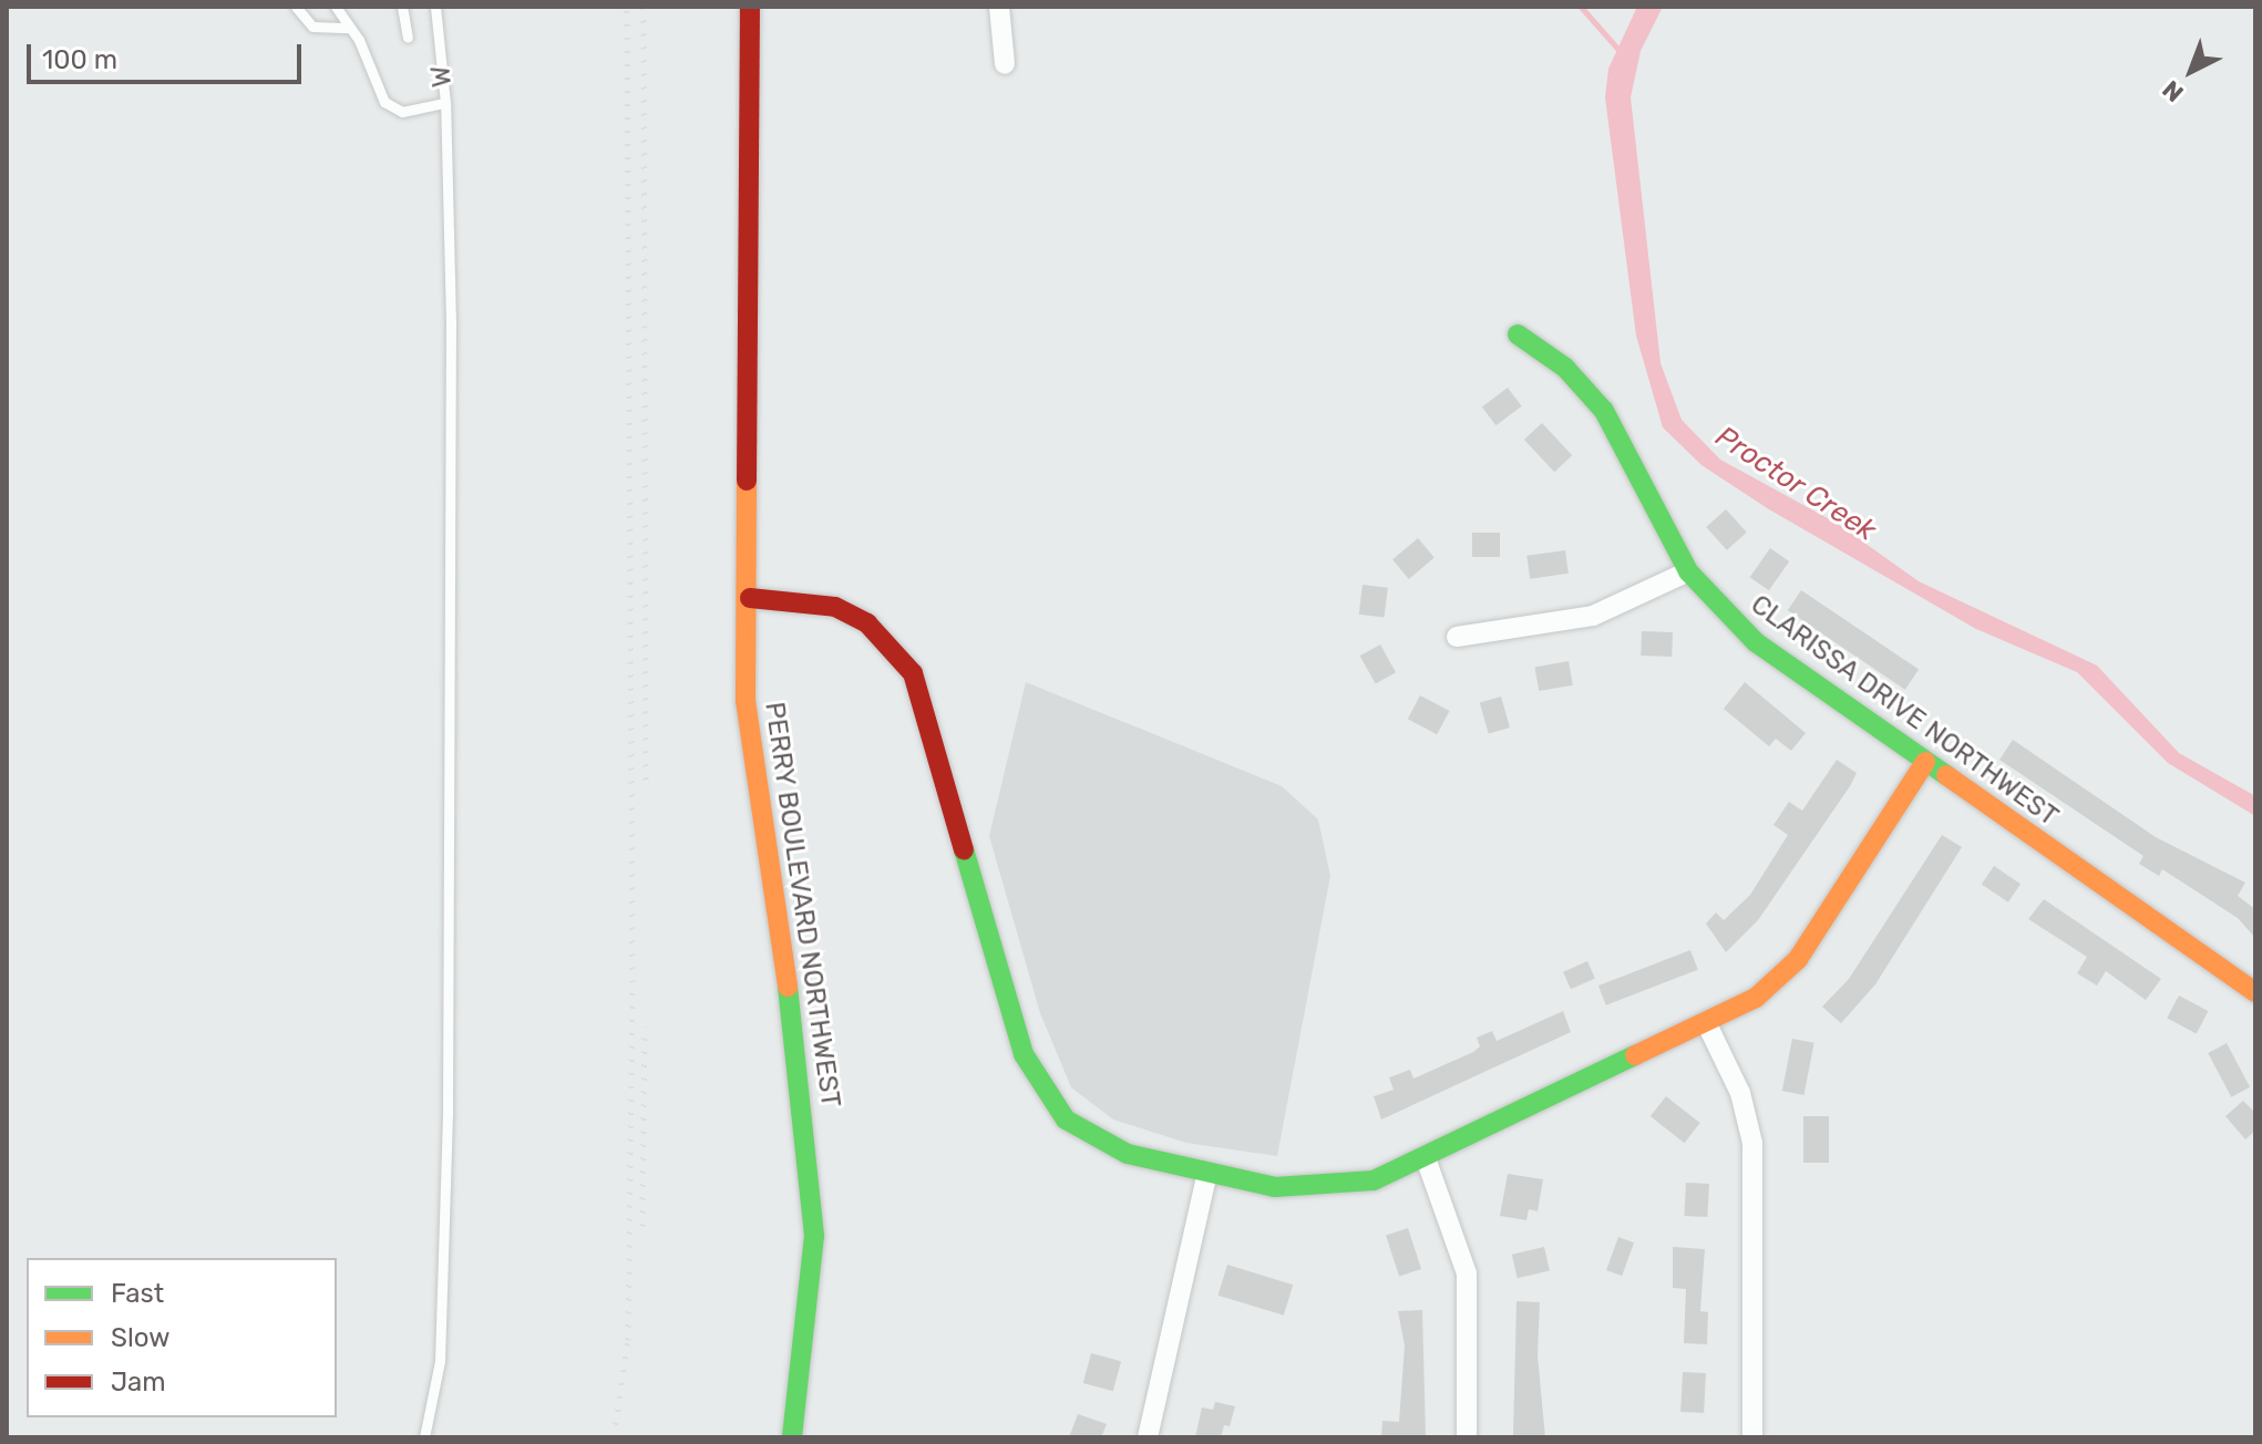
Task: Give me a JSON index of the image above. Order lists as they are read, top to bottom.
{
  "streets": {
    "street": ["CLARISSA DRIVE NORTHWEST", "PERRY BOULEVARD NORTHWEST"],
    "lane": ["W"]
  },
  "water": ["Proctor Creek"],
  "legend": ["Fast", "Slow", "Jam"],
  "scale_bar": "100 m",
  "north": "bottom left"
}
